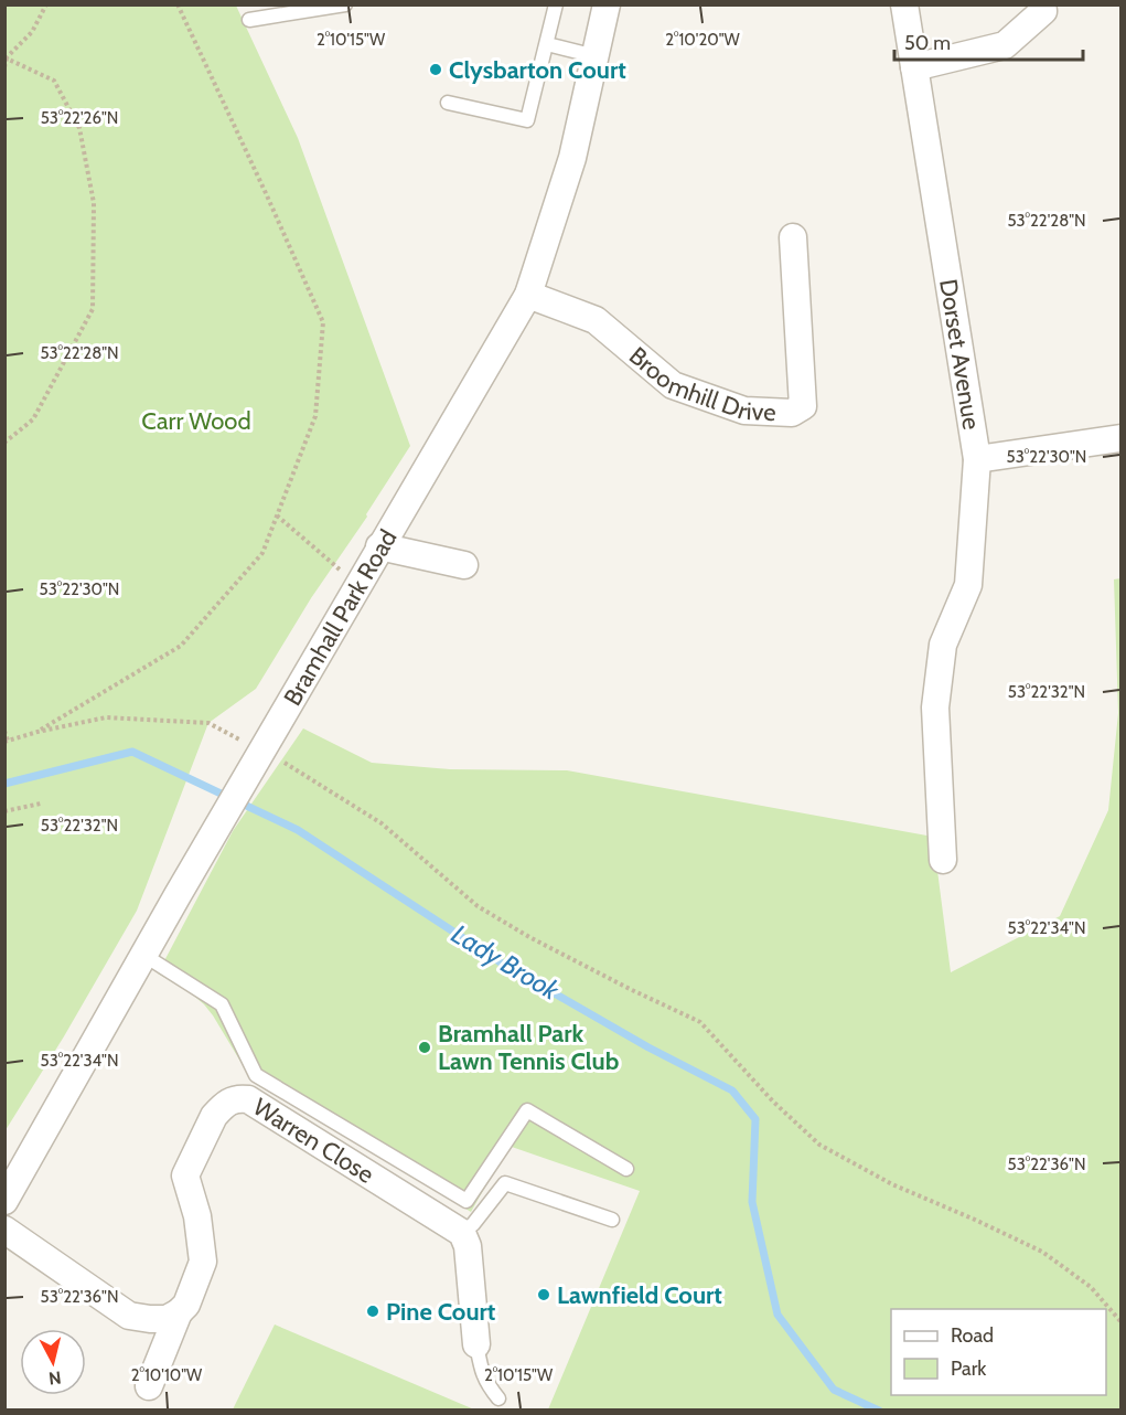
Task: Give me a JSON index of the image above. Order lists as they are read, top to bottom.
{
  "streets": {
    "street": [
      "Dorset Avenue",
      "Broomhill Drive",
      "Bramhall Park Road",
      "Warren Close"
    ]
  },
  "crossings": [
    ["Broomhill Drive", "Bramhall Park Road"]
  ],
  "water": ["Lady Brook"],
  "parks": ["Carr Wood"],
  "places": [
    "Clysbarton Court",
    "Bramhall Park Lawn Tennis Club",
    "Lawnfield Court",
    "Pine Court"
  ],
  "legend": ["Road", "Park"],
  "scale_bar": "50 m",
  "north": "bottom",
  "coordinates": [
    "2°10'15\"W",
    "2°10'20\"W",
    "53°22'26\"N",
    "53°22'28\"N",
    "53°22'30\"N",
    "53°22'32\"N",
    "53°22'34\"N",
    "53°22'36\"N",
    "2°10'10\"W"
  ]
}
